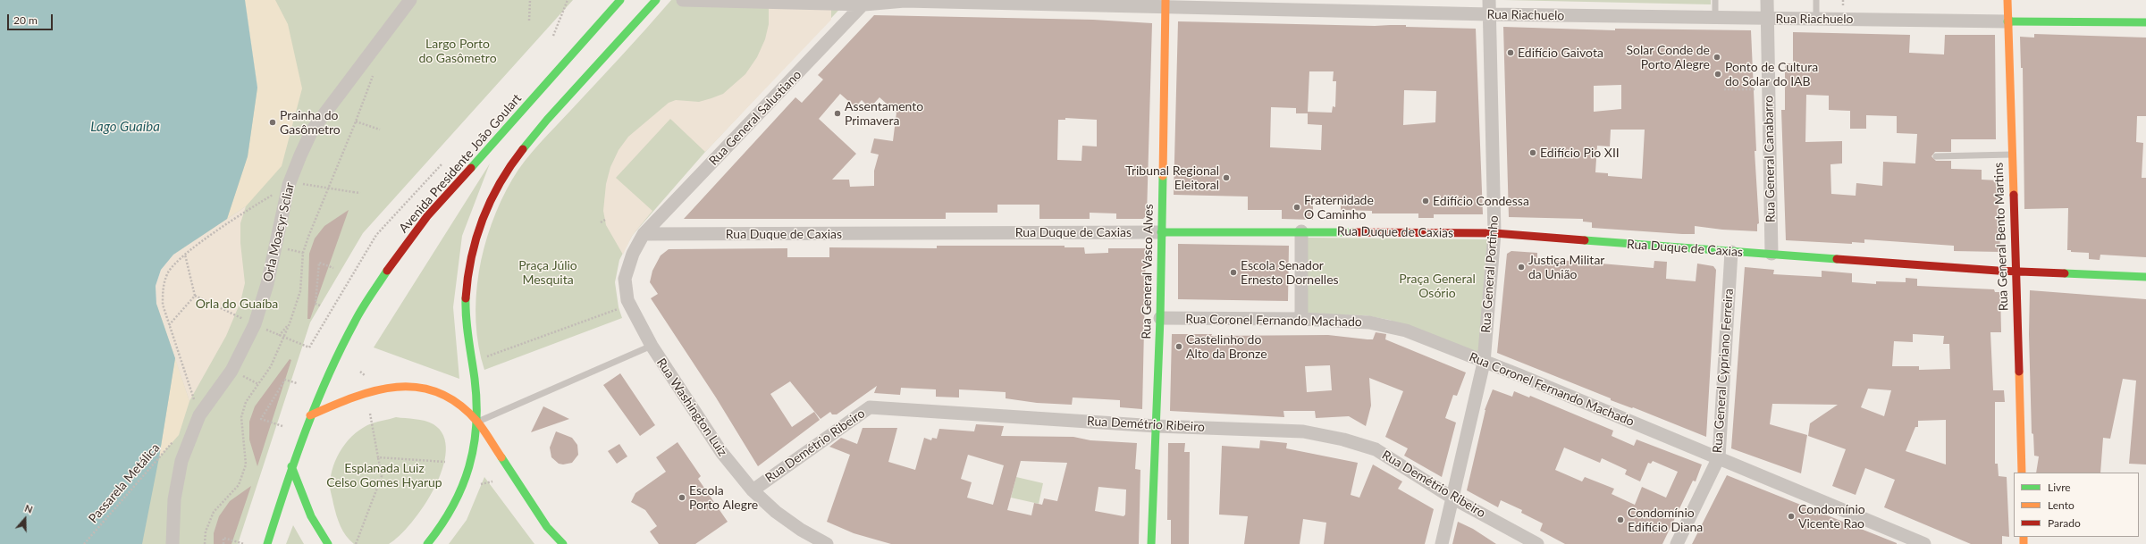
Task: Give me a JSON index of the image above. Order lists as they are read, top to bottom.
{
  "streets": {
    "street": [
      "Rua Riachuelo",
      "Rua General Salustiano",
      "Rua General Canabarro",
      "Avenida Presidente João Goulart",
      "Orla Moacyr Scliar",
      "Rua Duque de Caxias",
      "Rua General Bento Martins",
      "Rua General Vasco Alves",
      "Rua General Portinho",
      "Rua Coronel Fernando Machado",
      "Rua General Cypriano Ferreira",
      "Rua Washington Luiz",
      "Rua Demétrio Ribeiro"
    ],
    "path": ["Passarela Metálica"]
  },
  "crossings": [
    ["Rua Riachuelo", "Rua General Salustiano"],
    ["Rua Riachuelo", "Rua General Canabarro"],
    ["Rua Riachuelo", "Rua General Bento Martins"],
    ["Rua Riachuelo", "Rua General Vasco Alves"],
    ["Rua Riachuelo", "Rua General Portinho"],
    ["Rua General Salustiano", "Rua Duque de Caxias"],
    ["Rua General Salustiano", "Rua Washington Luiz"],
    ["Rua General Canabarro", "Rua Duque de Caxias"],
    ["Rua Duque de Caxias", "Rua General Bento Martins"],
    ["Rua Duque de Caxias", "Rua General Vasco Alves"],
    ["Rua Duque de Caxias", "Rua General Portinho"],
    ["Rua Duque de Caxias", "Rua General Cypriano Ferreira"],
    ["Rua Duque de Caxias", "Rua Washington Luiz"],
    ["Rua General Vasco Alves", "Rua Coronel Fernando Machado"],
    ["Rua General Vasco Alves", "Rua Demétrio Ribeiro"],
    ["Rua General Portinho", "Rua Coronel Fernando Machado"],
    ["Rua General Portinho", "Rua Demétrio Ribeiro"],
    ["Rua Coronel Fernando Machado", "Rua General Cypriano Ferreira"],
    ["Rua Washington Luiz", "Rua Demétrio Ribeiro"]
  ],
  "water": ["Lago Guaíba"],
  "parks": [
    "Largo Porto do Gasômetro",
    "Praça Júlio Mesquita",
    "Praça General Osório",
    "Orla do Guaíba",
    "Esplanada Luiz Celso Gomes Hyarup"
  ],
  "places": [
    "Edifício Gaivota",
    "Solar Conde de Porto Alegre",
    "Ponto de Cultura do Solar do IAB",
    "Assentamento Primavera",
    "Prainha do Gasômetro",
    "Edifício Pio XII",
    "Tribunal Regional Eleitoral",
    "Edifício Condessa",
    "Fraternidade O Caminho",
    "Justiça Militar da União",
    "Escola Senador Ernesto Dornelles",
    "Castelinho do Alto da Bronze",
    "Escola Porto Alegre",
    "Condomínio Vicente Rao",
    "Condomínio Edifício Diana"
  ],
  "legend": ["Livre", "Lento", "Parado"],
  "scale_bar": "20 m",
  "north": "top"
}
